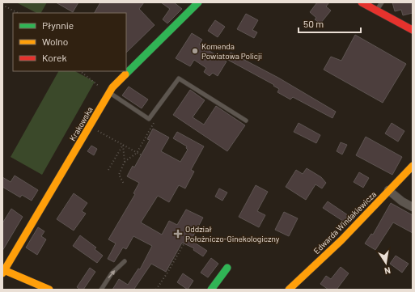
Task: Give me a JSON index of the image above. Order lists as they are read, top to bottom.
{
  "streets": {
    "street": ["Krakowska", "Edwarda Windakiewicza"]
  },
  "places": {
    "other": ["Komenda Powiatowa Policji"],
    "health": ["Oddział Położniczo-Ginekologiczny"]
  },
  "legend": ["Płynnie", "Wolno", "Korek"],
  "scale_bar": "50 m",
  "north": "bottom"
}
